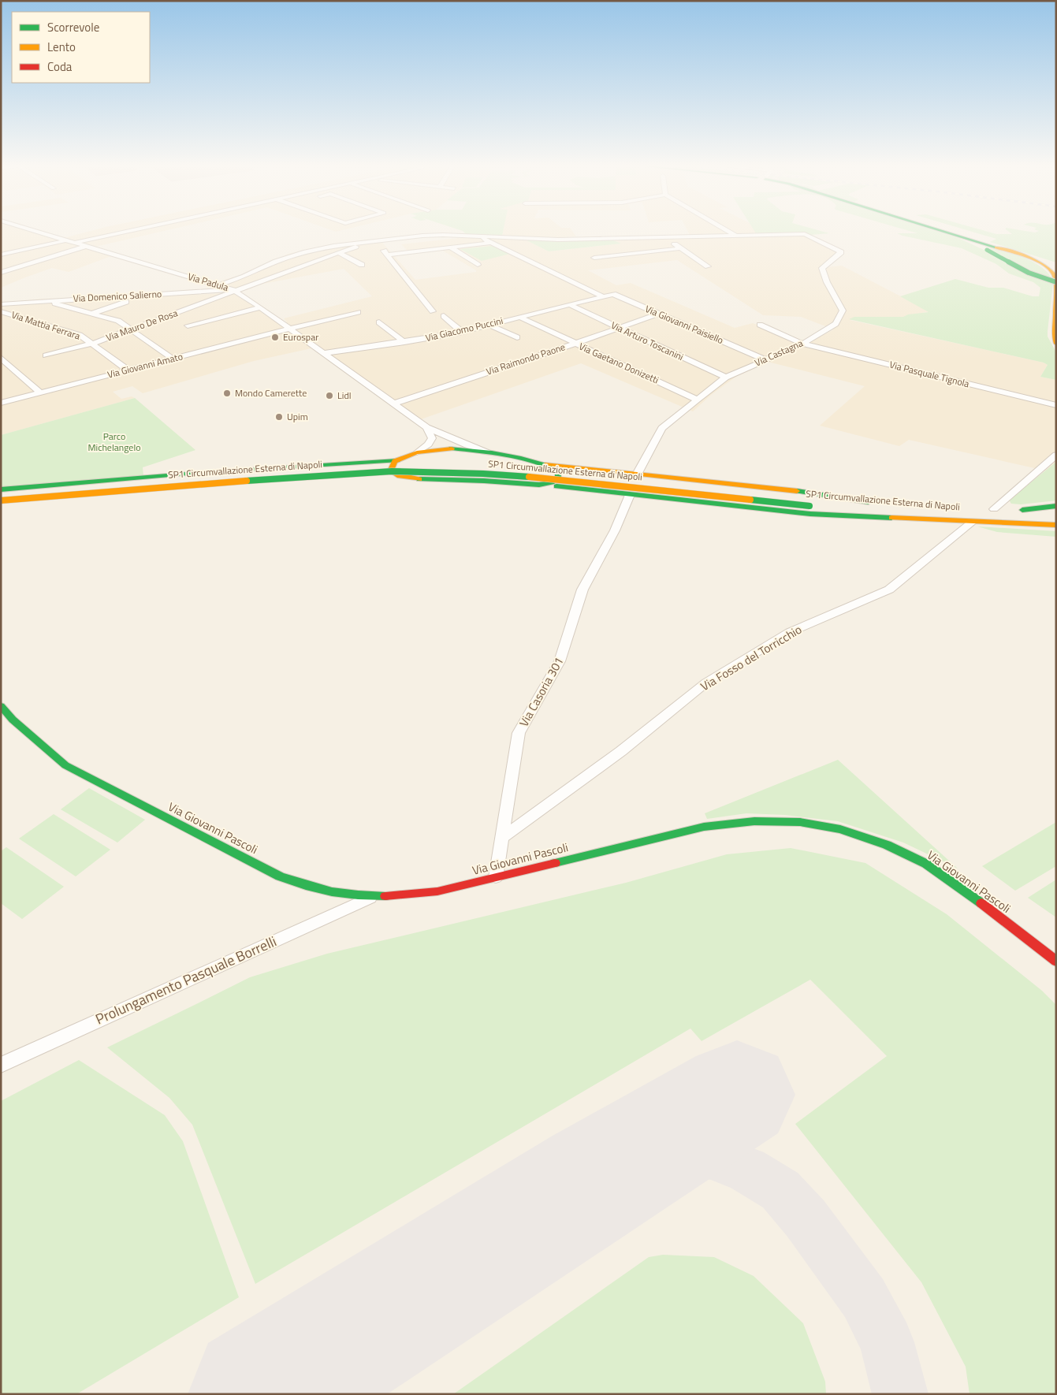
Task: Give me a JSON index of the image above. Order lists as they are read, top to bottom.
{
  "streets": {
    "main road": ["SP1 Circumvallazione Esterna di Napoli", "Via Giovanni Pascoli"],
    "street": [
      "Via Padula",
      "Via Domenico Salierno",
      "Via Giovanni Paisiello",
      "Via Mattia Ferrara",
      "Via Mauro De Rosa",
      "Via Giacomo Puccini",
      "Via Arturo Toscanini",
      "Via Castagna",
      "Via Raimondo Paone",
      "Via Gaetano Donizetti",
      "Via Giovanni Amato",
      "Via Pasquale Tignola",
      "Via Fosso del Torricchio",
      "Via Casoria 301",
      "Prolungamento Pasquale Borrelli"
    ]
  },
  "crossings": [
    ["Via Padula", "Via Domenico Salierno"],
    ["Via Padula", "Via Mauro De Rosa"],
    ["Via Padula", "Via Giacomo Puccini"],
    ["Via Padula", "Via Raimondo Paone"],
    ["Via Padula", "Via Giovanni Amato"],
    ["Via Domenico Salierno", "Via Mauro De Rosa"],
    ["Via Giovanni Paisiello", "Via Giacomo Puccini"],
    ["Via Giovanni Paisiello", "Via Castagna"],
    ["Via Giovanni Paisiello", "Via Raimondo Paone"],
    ["Via Mattia Ferrara", "Via Mauro De Rosa"],
    ["Via Mattia Ferrara", "Via Giovanni Amato"],
    ["Via Giacomo Puccini", "Via Arturo Toscanini"],
    ["Via Giacomo Puccini", "Via Gaetano Donizetti"],
    ["Via Arturo Toscanini", "Via Castagna"],
    ["Via Arturo Toscanini", "Via Raimondo Paone"],
    ["Via Castagna", "Via Gaetano Donizetti"],
    ["Via Castagna", "Via Pasquale Tignola"],
    ["Via Castagna", "SP1 Circumvallazione Esterna di Napoli"],
    ["Via Raimondo Paone", "Via Gaetano Donizetti"],
    ["Via Fosso del Torricchio", "Via Casoria 301"],
    ["Via Casoria 301", "Via Giovanni Pascoli"],
    ["Via Giovanni Pascoli", "Prolungamento Pasquale Borrelli"]
  ],
  "parks": ["Parco Michelangelo"],
  "places": [
    "Eurospar",
    "Mondo Camerette",
    "Lidl",
    "Upim"
  ],
  "legend": ["Scorrevole", "Lento", "Coda"]
}
